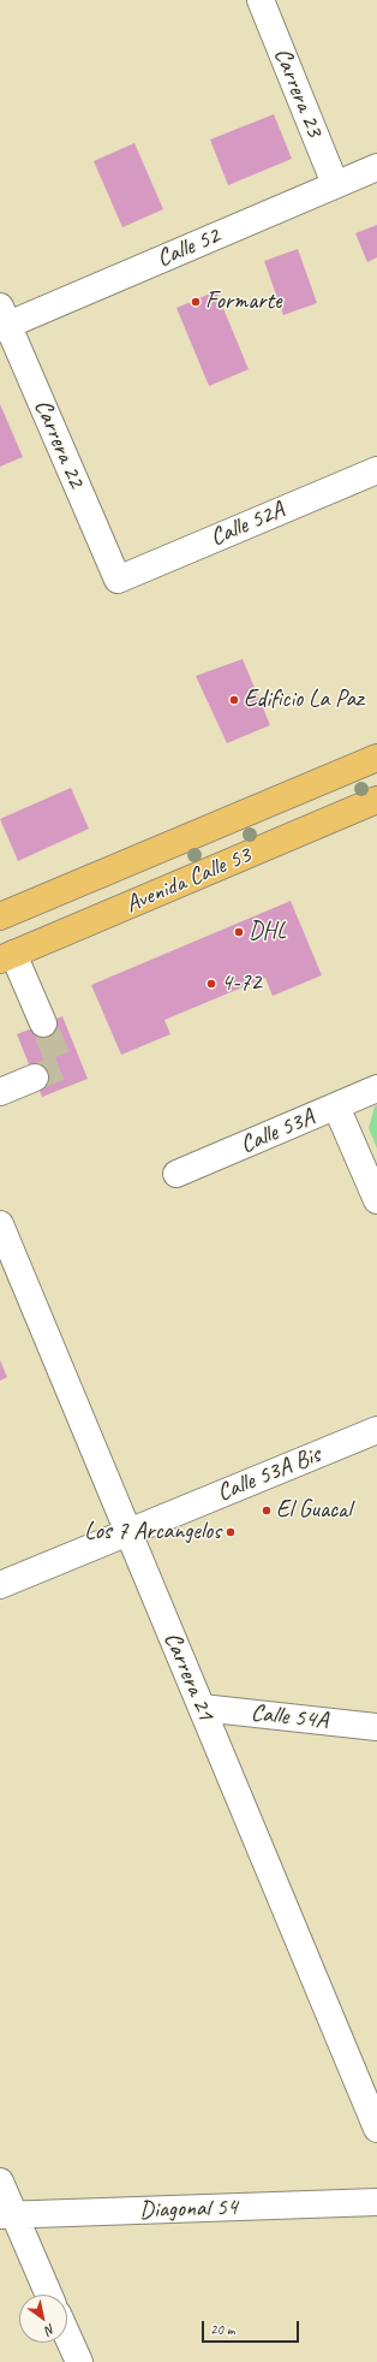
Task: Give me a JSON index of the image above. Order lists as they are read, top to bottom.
{
  "streets": {
    "main road": ["Avenida Calle 53"],
    "street": [
      "Carrera 23",
      "Calle 52",
      "Carrera 22",
      "Calle 52A",
      "Calle 53A",
      "Calle 53A Bis",
      "Carrera 21",
      "Calle 54A",
      "Diagonal 54"
    ]
  },
  "crossings": [
    ["Carrera 23", "Calle 52"],
    ["Calle 52", "Carrera 22"],
    ["Carrera 22", "Calle 52A"],
    ["Calle 53A Bis", "Carrera 21"],
    ["Carrera 21", "Calle 54A"]
  ],
  "places": [
    "Formarte",
    "Edificio La Paz",
    "DHL",
    "4-72",
    "El Guacal",
    "Los 7 Arcangelos"
  ],
  "scale_bar": "20 m",
  "north": "bottom right"
}
